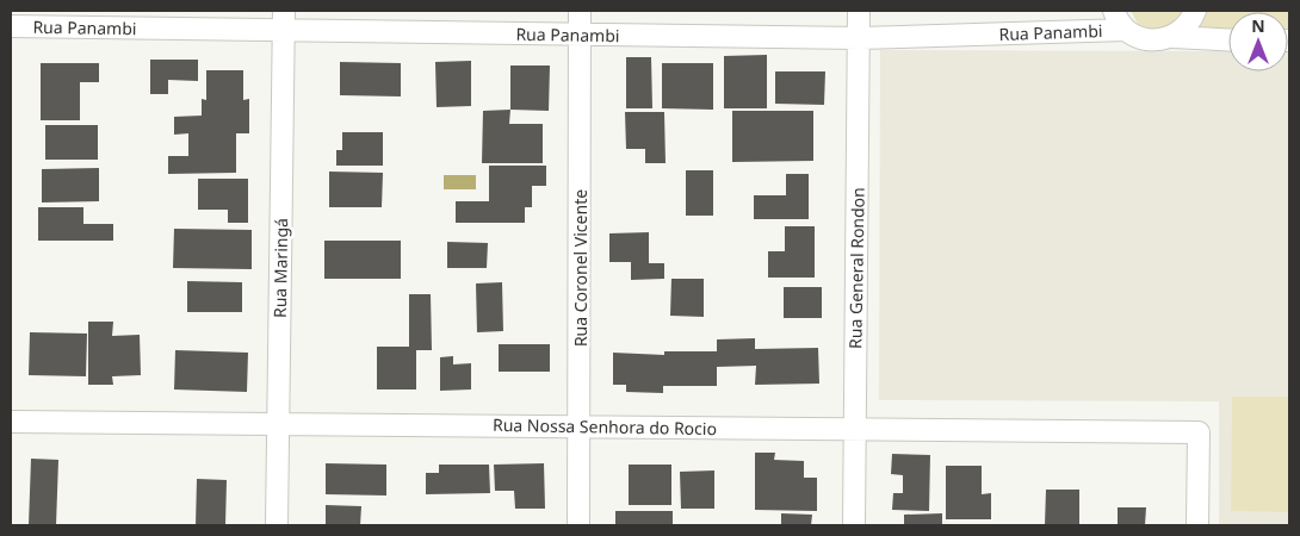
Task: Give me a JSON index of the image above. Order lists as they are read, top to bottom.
{
  "streets": {
    "street": [
      "Rua Panambi",
      "Rua Maringá",
      "Rua Coronel Vicente",
      "Rua General Rondon",
      "Rua Nossa Senhora do Rocio"
    ]
  },
  "crossings": [
    ["Rua Panambi", "Rua Maringá"],
    ["Rua Panambi", "Rua Coronel Vicente"],
    ["Rua Panambi", "Rua General Rondon"],
    ["Rua Maringá", "Rua Nossa Senhora do Rocio"],
    ["Rua Coronel Vicente", "Rua Nossa Senhora do Rocio"],
    ["Rua General Rondon", "Rua Nossa Senhora do Rocio"]
  ],
  "north": "top"
}
